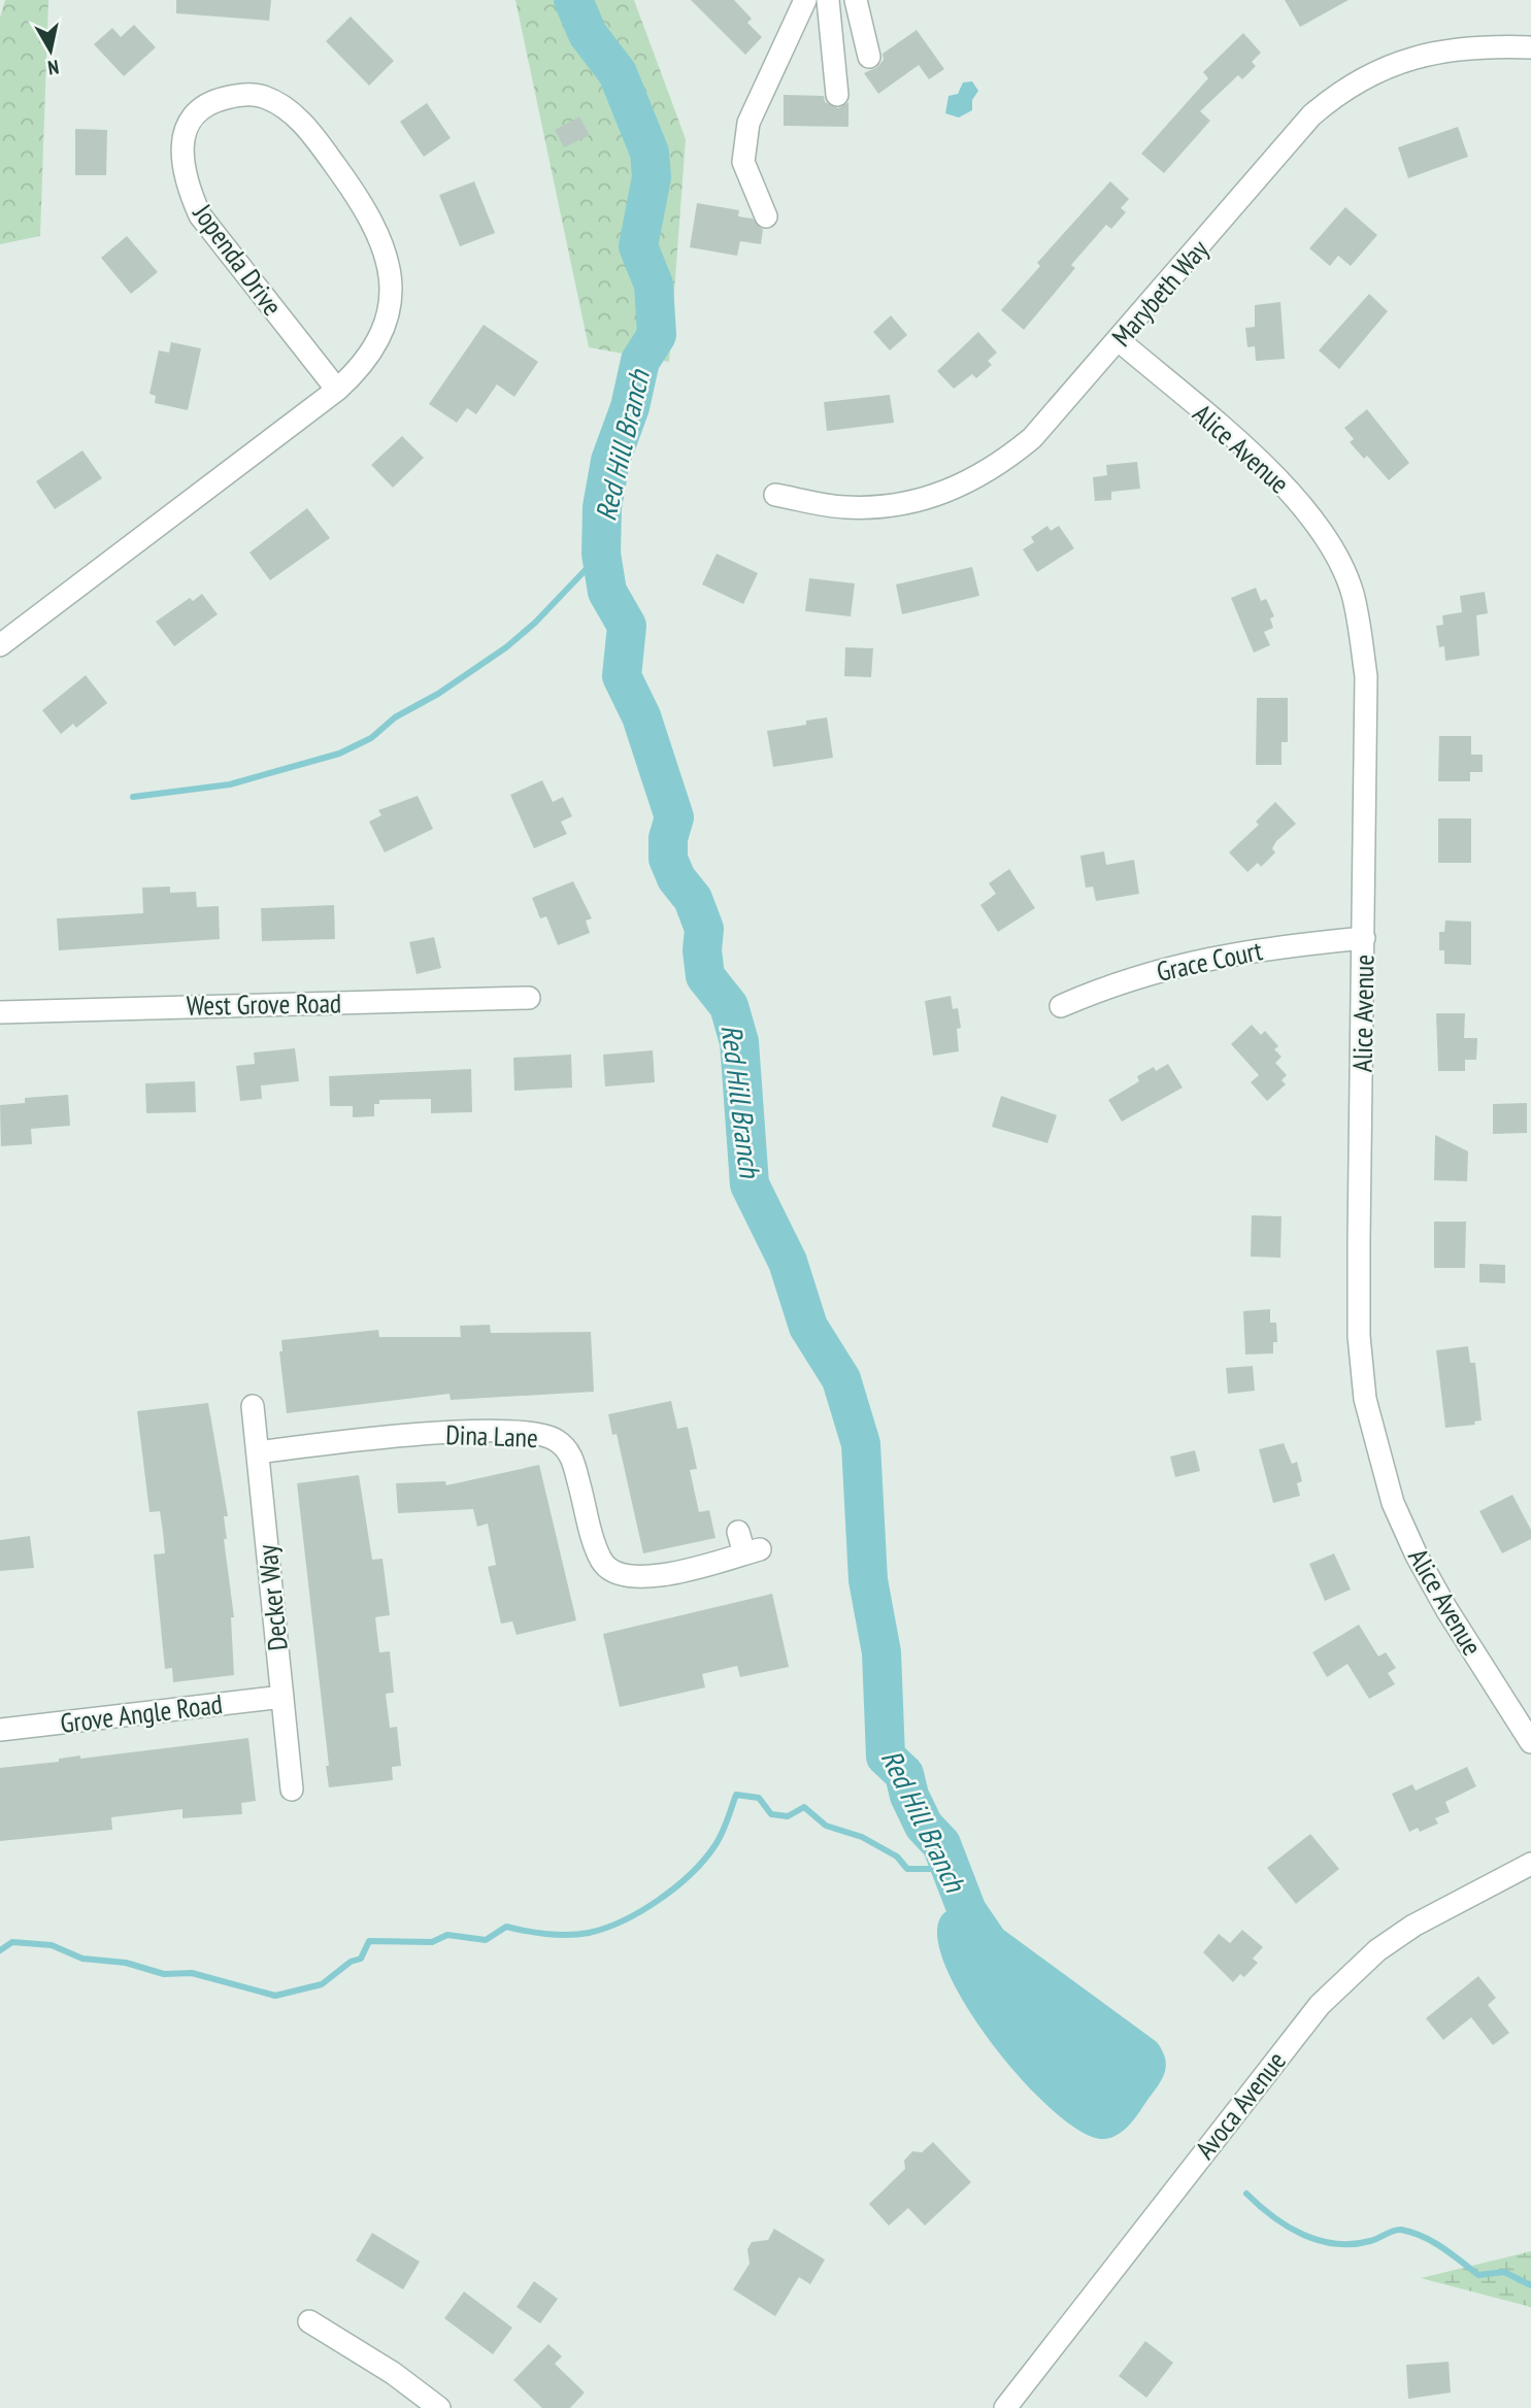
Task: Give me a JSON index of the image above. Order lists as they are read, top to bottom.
{
  "streets": {
    "street": [
      "Jopenda Drive",
      "Marybeth Way",
      "Alice Avenue",
      "Grace Court",
      "West Grove Road",
      "Dina Lane",
      "Decker Way",
      "Grove Angle Road",
      "Avoca Avenue"
    ]
  },
  "crossings": [
    ["Marybeth Way", "Alice Avenue"],
    ["Alice Avenue", "Grace Court"],
    ["Dina Lane", "Decker Way"],
    ["Decker Way", "Grove Angle Road"]
  ],
  "water": ["Red Hill Branch"],
  "north": "bottom"
}
